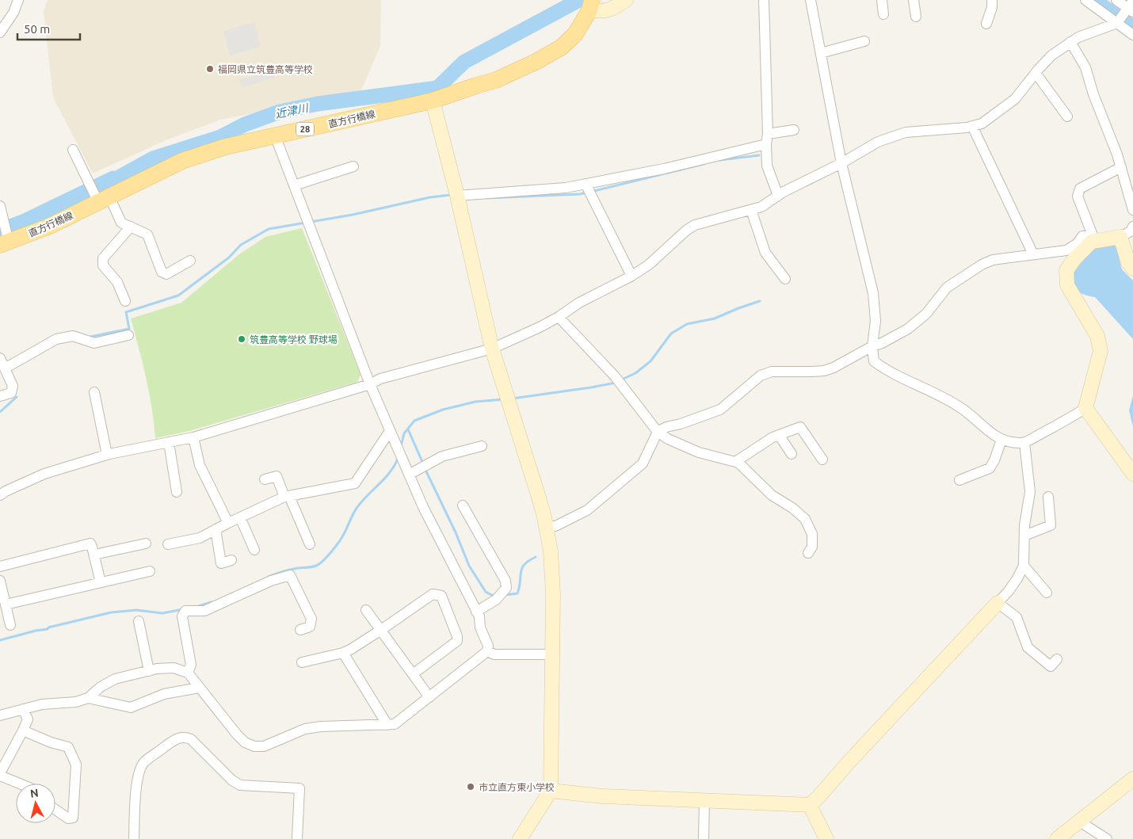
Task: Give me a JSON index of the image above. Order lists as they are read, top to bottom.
{
  "streets": {
    "main road": ["直方行橋線", "28"]
  },
  "water": ["近津川"],
  "places": ["福岡県立筑豊高等学校", "筑豊高等学校 野球場", "市立直方東小学校"],
  "scale_bar": "50 m",
  "north": "top"
}
